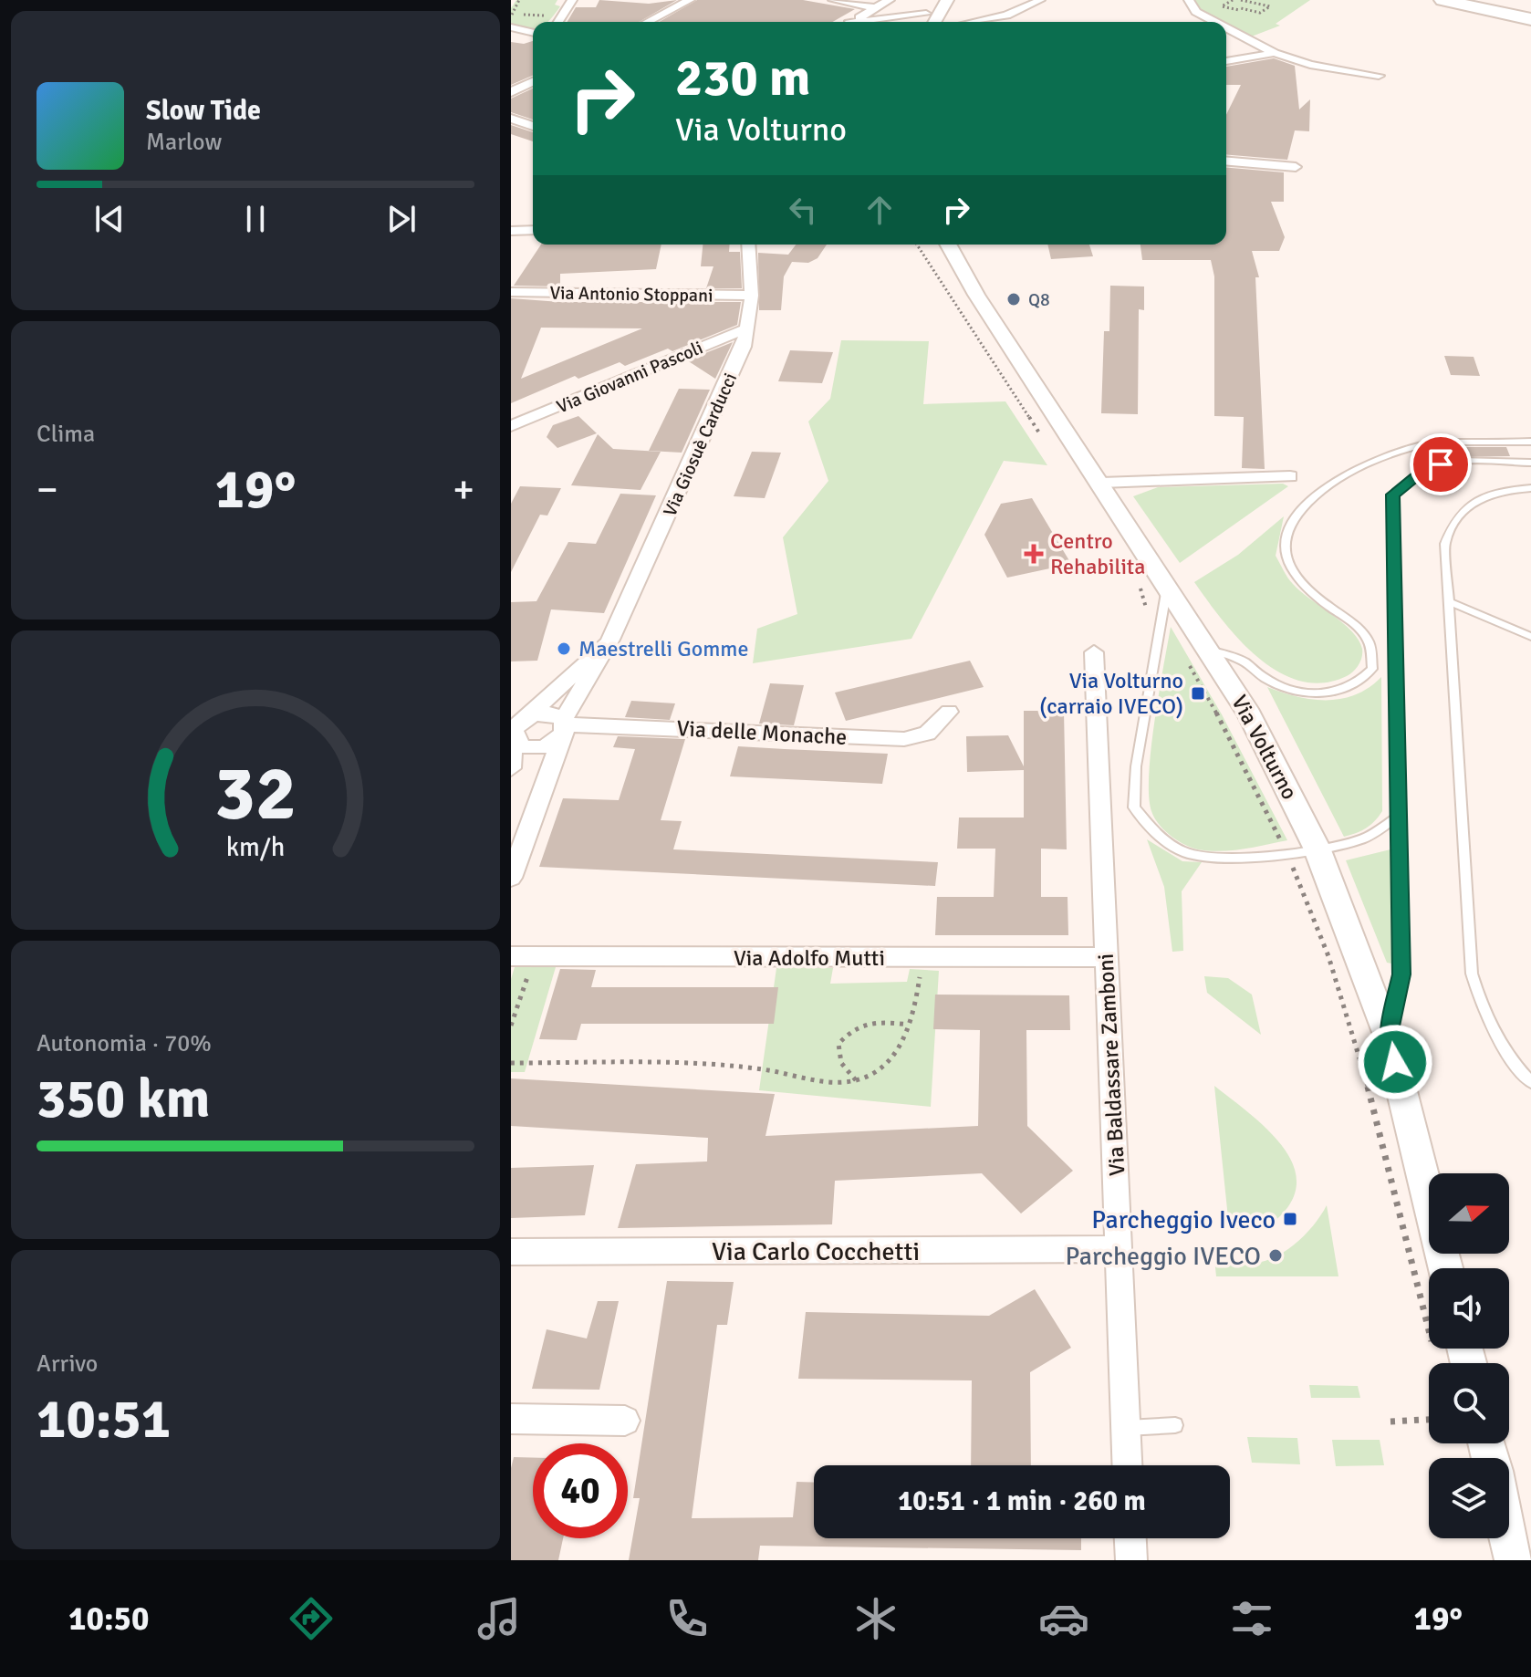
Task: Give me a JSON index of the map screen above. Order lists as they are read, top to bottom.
{
  "streets": {
    "street": [
      "Via Antonio Stoppani",
      "Via Giovanni Pascoli",
      "Via Giosuè Carducci",
      "Via delle Monache",
      "Via Volturno",
      "Via Adolfo Mutti",
      "Via Baldassare Zamboni",
      "Via Carlo Cocchetti"
    ]
  },
  "crossings": [
    ["Via Antonio Stoppani", "Via Giosuè Carducci"],
    ["Via Giovanni Pascoli", "Via Giosuè Carducci"],
    ["Via Giosuè Carducci", "Via delle Monache"],
    ["Via Adolfo Mutti", "Via Baldassare Zamboni"],
    ["Via Baldassare Zamboni", "Via Carlo Cocchetti"]
  ],
  "places": {
    "other": ["Q8", "Maestrelli Gomme", "Parcheggio IVECO"],
    "health": ["Centro Rehabilita"],
    "transit": ["Via Volturno (carraio IVECO)", "Parcheggio Iveco"]
  },
  "north": "right",
  "page": {
    "turn": ["230 m", "Via Volturno"],
    "song": ["Slow Tide", "Marlow"],
    "tile": [
      "Clima",
      ["Autonomia · 70%", "350 km"],
      ["Arrivo", "10:51"]
    ],
    "heat": ["−", "19°", "+"],
    "limit": "40",
    "trip": "10:51 · 1 min · 260 m",
    "tabs": ["10:50", "19°"],
    "gauge": ["32", "km/h"]
  }
}
